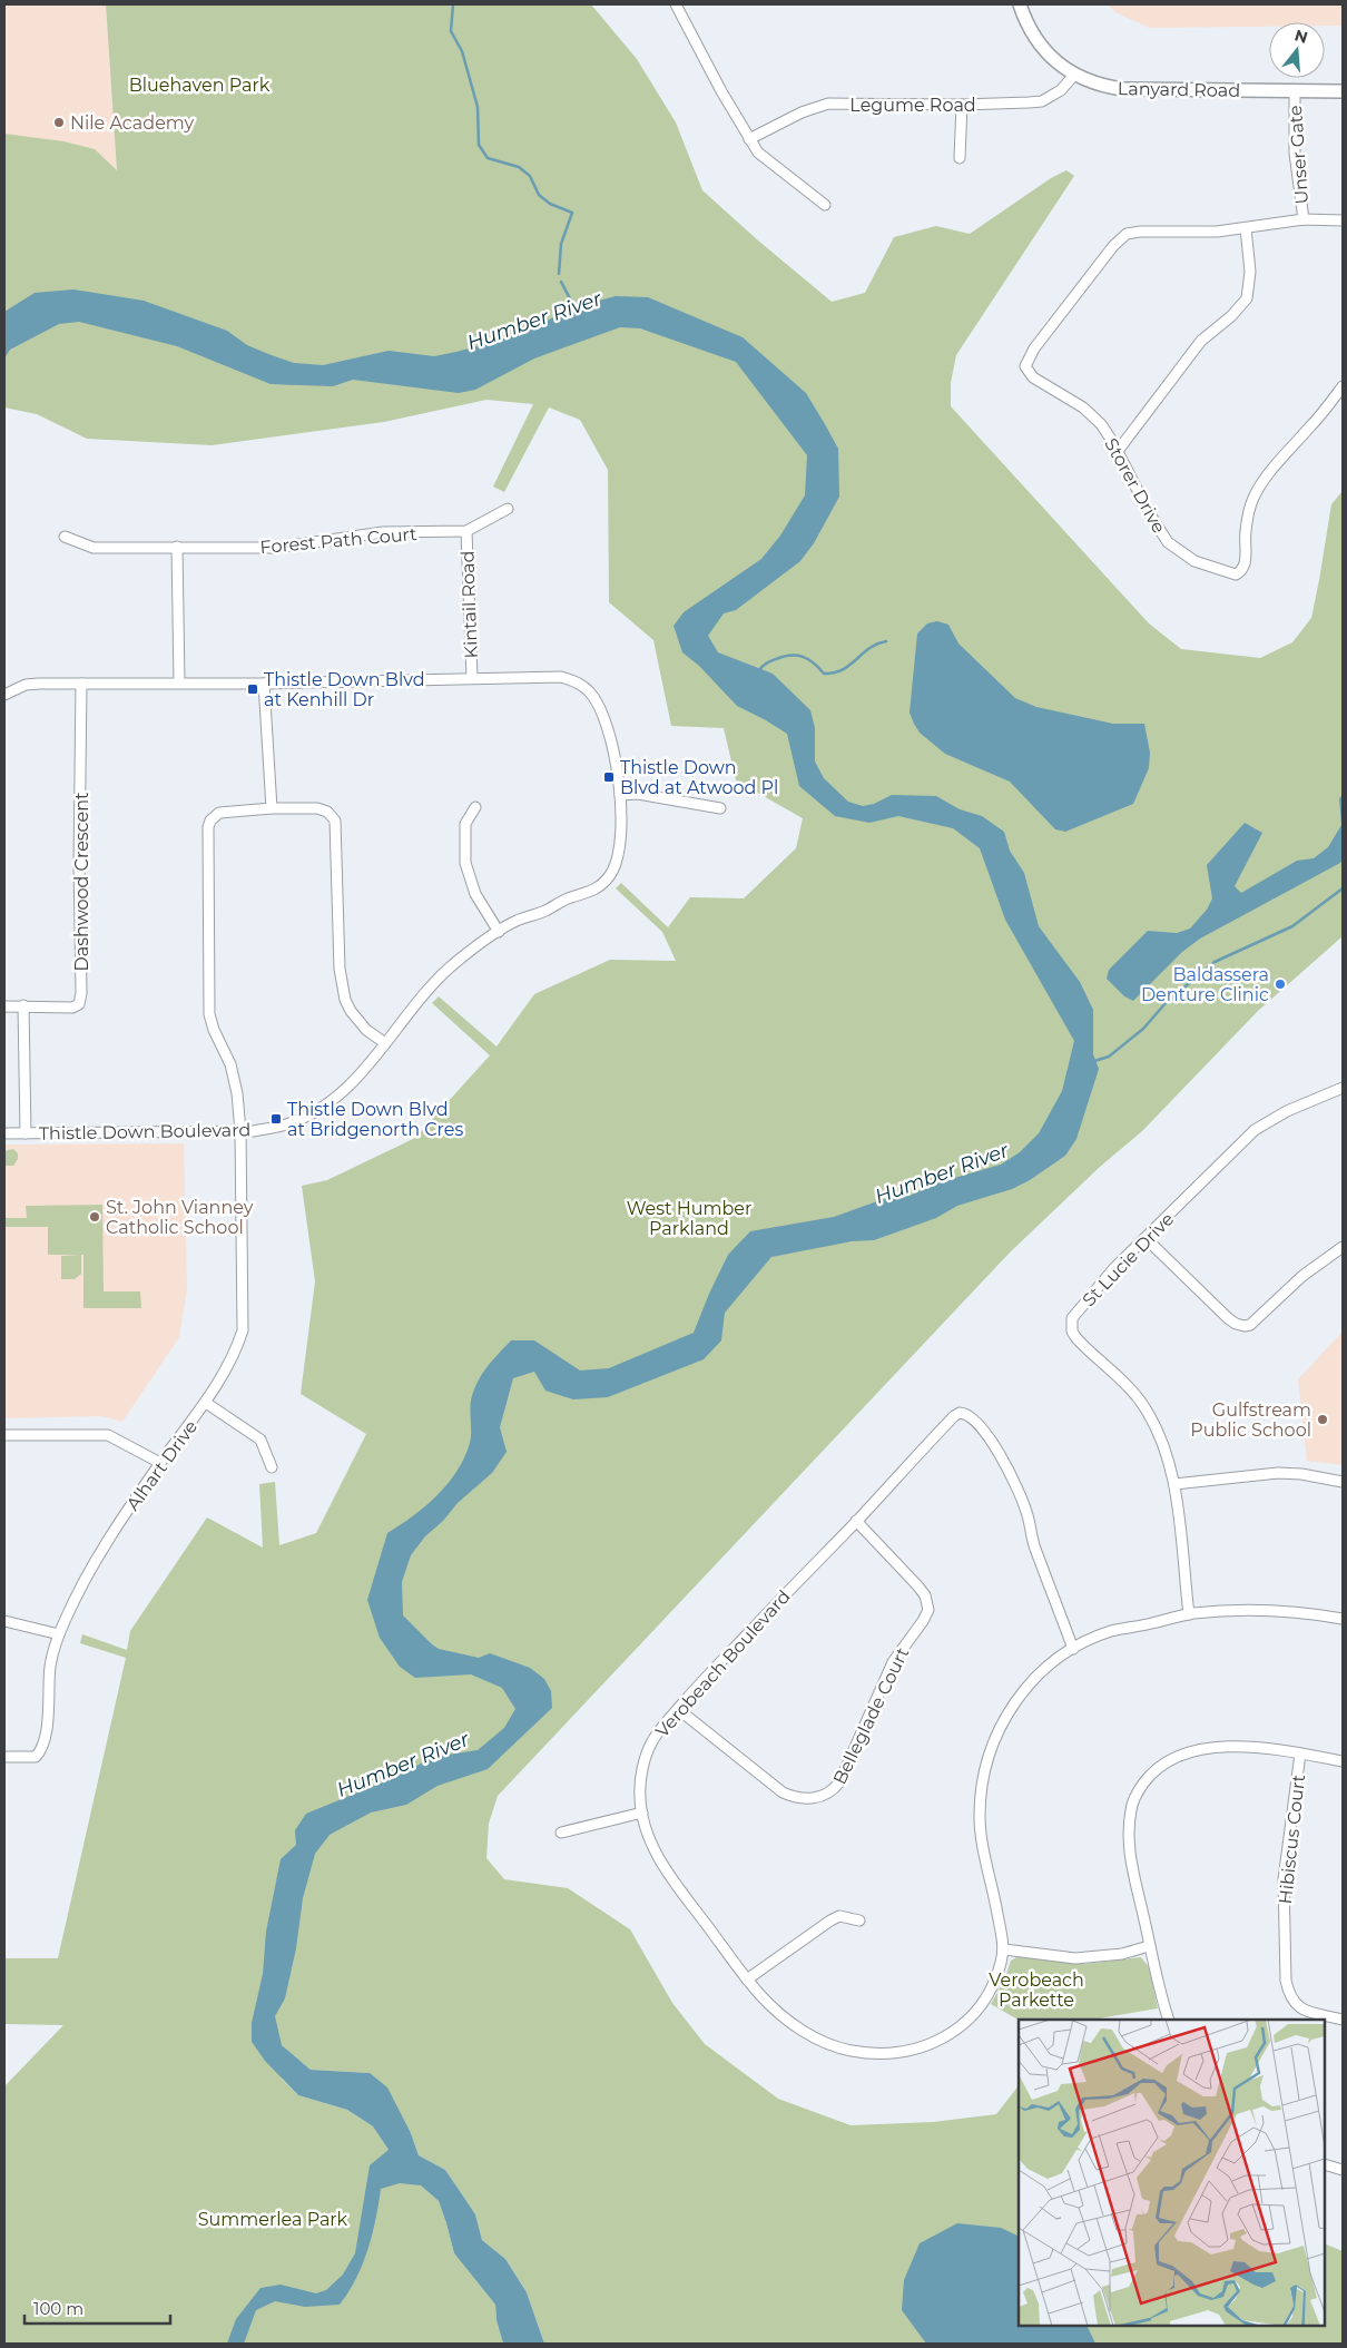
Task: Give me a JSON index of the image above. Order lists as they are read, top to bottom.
{
  "streets": {
    "street": [
      "Lanyard Road",
      "Legume Road",
      "Unser Gate",
      "Storer Drive",
      "Forest Path Court",
      "Kintail Road",
      "Dashwood Crescent",
      "Thistle Down Boulevard",
      "St Lucie Drive",
      "Alhart Drive",
      "Verobeach Boulevard",
      "Belleglade Court",
      "Hibiscus Court"
    ]
  },
  "crossings": [
    ["Lanyard Road", "Legume Road"],
    ["Lanyard Road", "Unser Gate"],
    ["Forest Path Court", "Kintail Road"],
    ["Kintail Road", "Thistle Down Boulevard"],
    ["Dashwood Crescent", "Thistle Down Boulevard"],
    ["Thistle Down Boulevard", "Alhart Drive"],
    ["St Lucie Drive", "Verobeach Boulevard"],
    ["Verobeach Boulevard", "Belleglade Court"]
  ],
  "water": ["Humber River"],
  "parks": [
    "Bluehaven Park",
    "West Humber Parkland",
    "Verobeach Parkette",
    "Summerlea Park"
  ],
  "places": {
    "other": [
      "Nile Academy",
      "Baldassera Denture Clinic",
      "St. John Vianney Catholic School",
      "Gulfstream Public School"
    ],
    "transit": ["Thistle Down Blvd at Kenhill Dr", "Thistle Down Blvd at Atwood Pl", "Thistle Down Blvd at Bridgenorth Cres"]
  },
  "scale_bar": "100 m",
  "north": "top"
}
